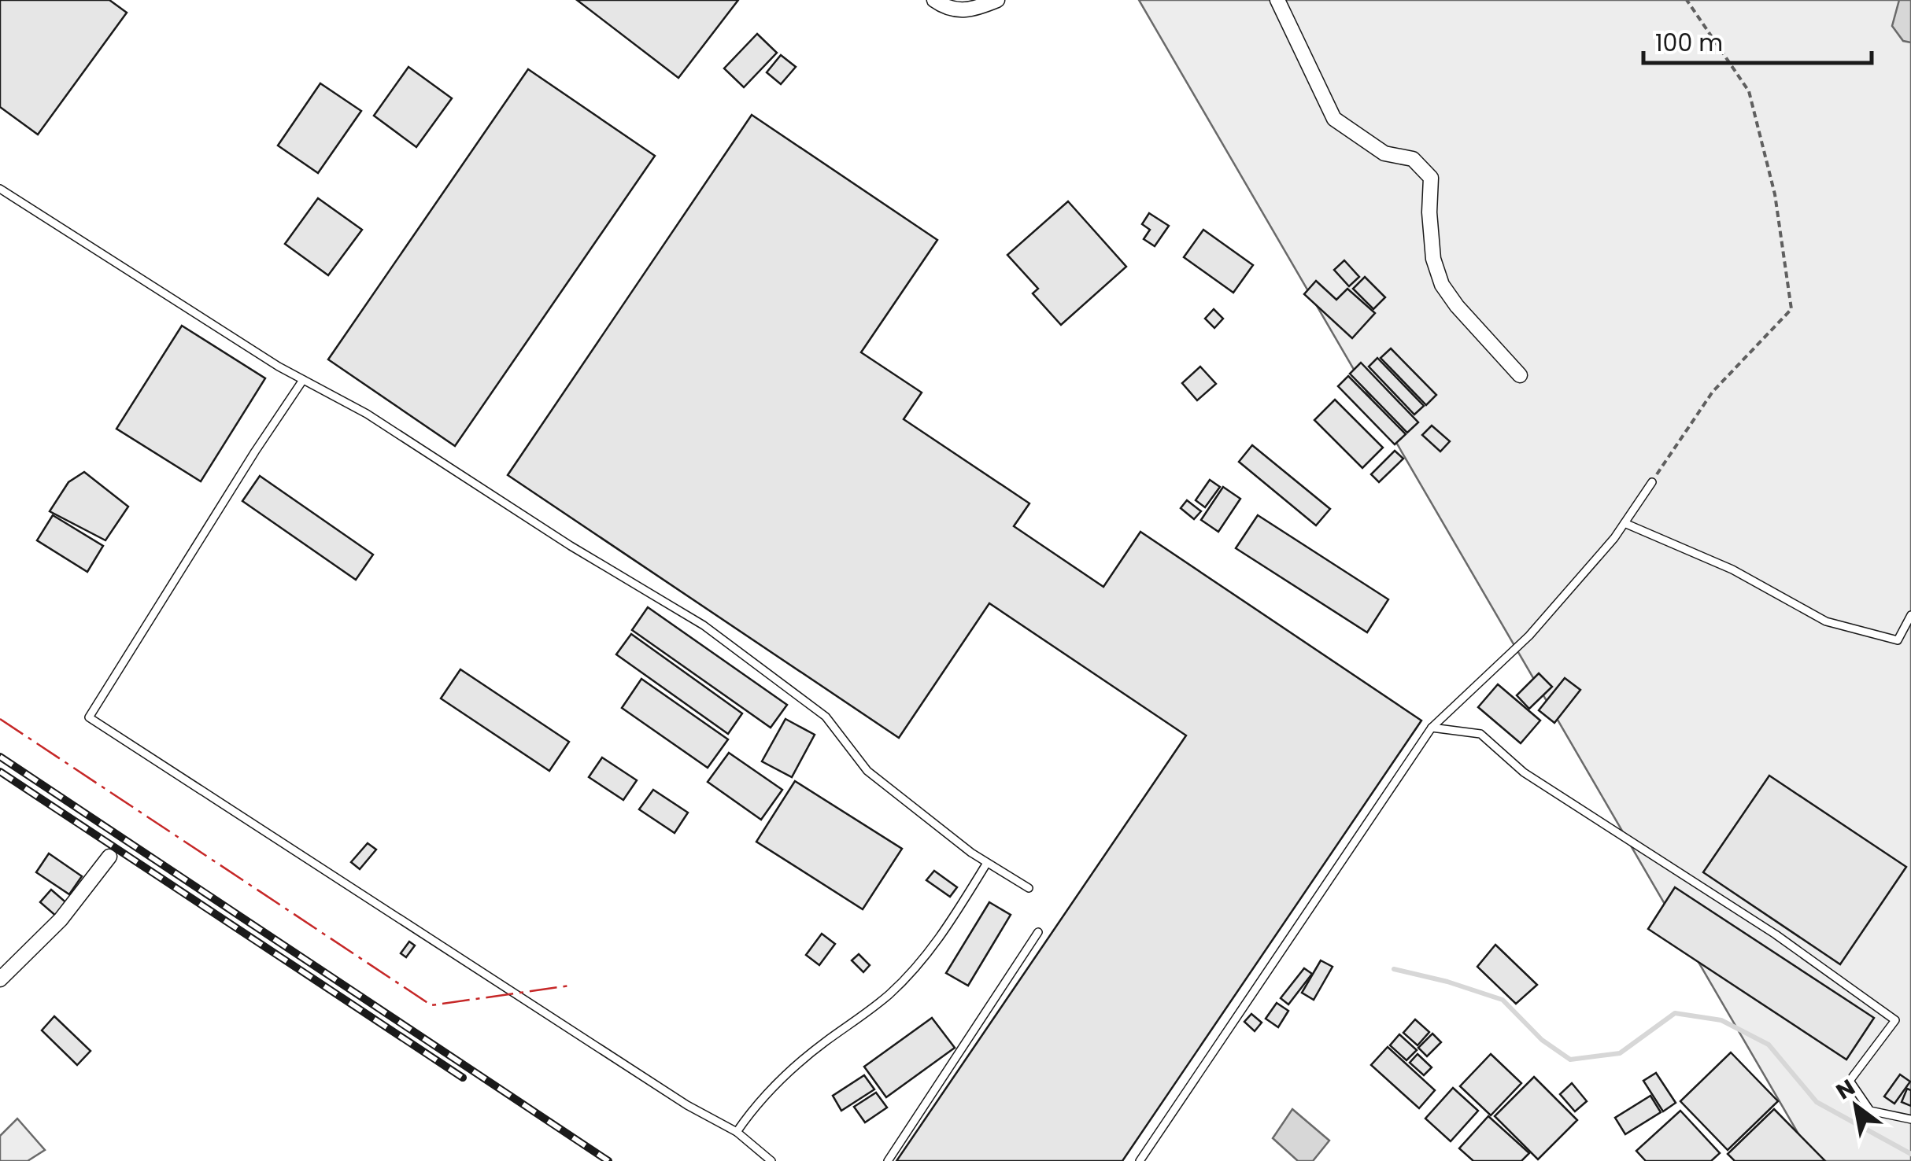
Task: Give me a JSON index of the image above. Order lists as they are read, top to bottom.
{
  "scale_bar": "100 m",
  "north": "top left"
}
